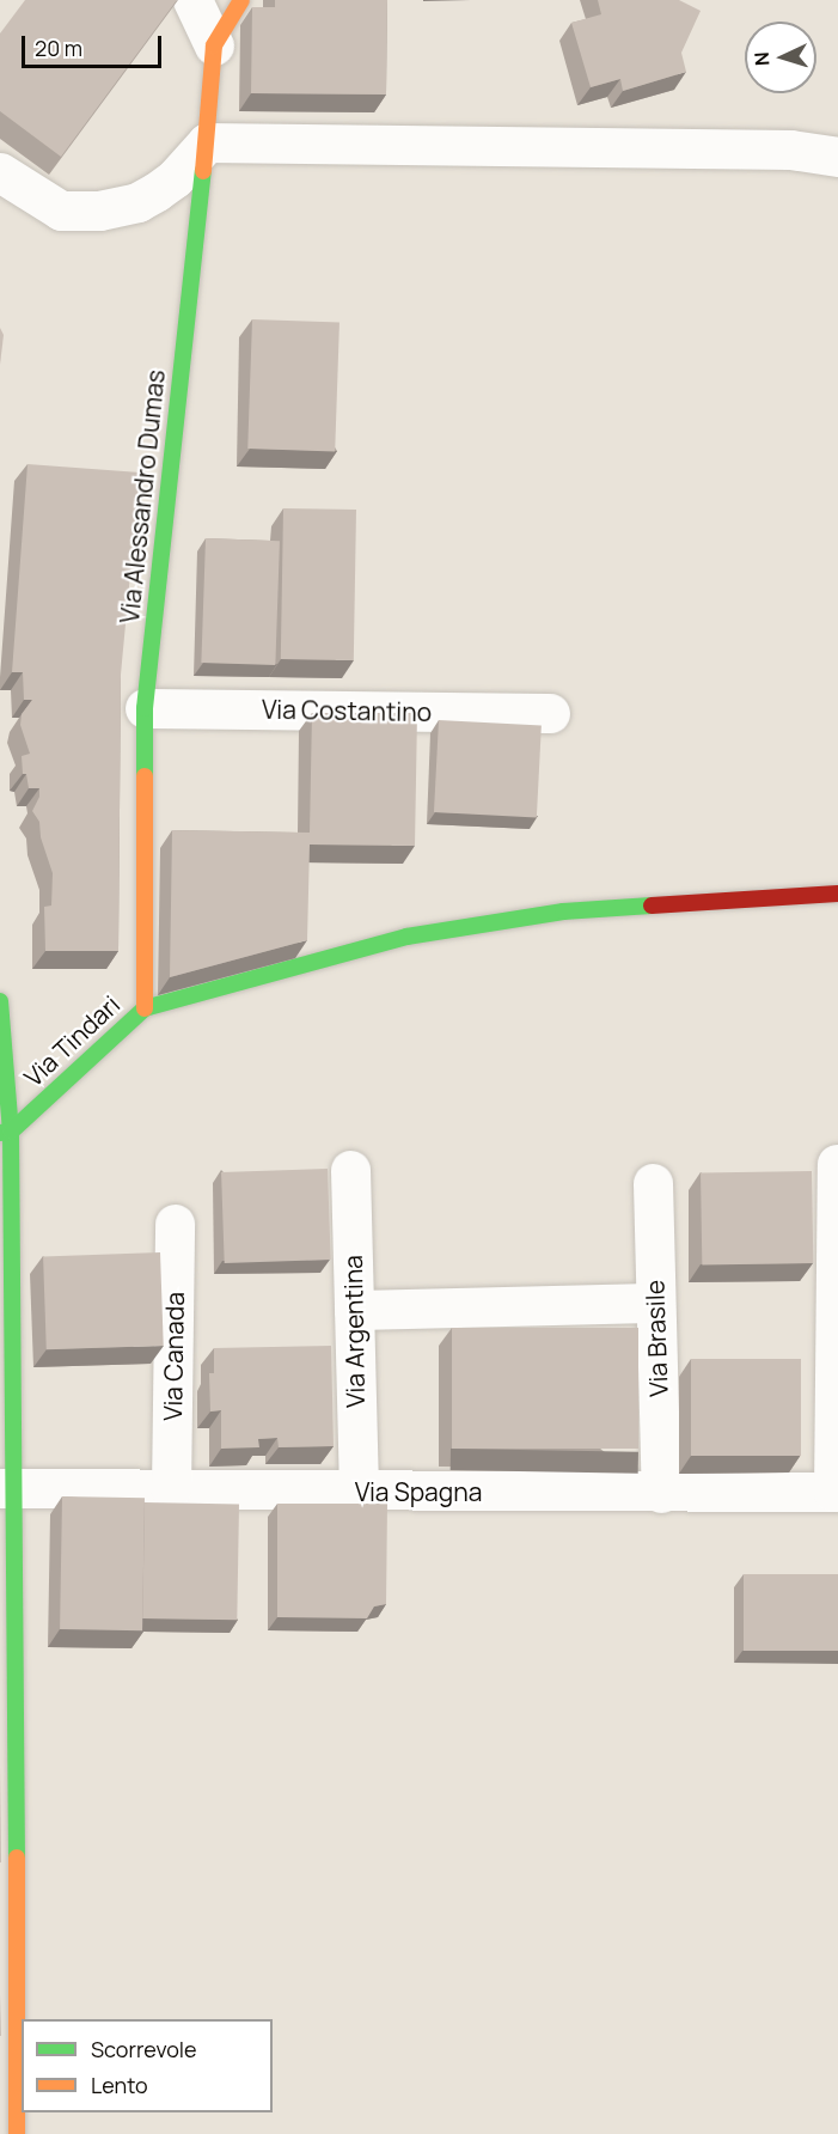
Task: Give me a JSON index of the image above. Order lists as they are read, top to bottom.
{
  "streets": {
    "street": [
      "Via Alessandro Dumas",
      "Via Costantino",
      "Via Tindari",
      "Via Argentina",
      "Via Brasile",
      "Via Canada",
      "Via Spagna"
    ]
  },
  "crossings": [
    ["Via Alessandro Dumas", "Via Costantino"],
    ["Via Alessandro Dumas", "Via Tindari"],
    ["Via Argentina", "Via Spagna"],
    ["Via Brasile", "Via Spagna"],
    ["Via Canada", "Via Spagna"]
  ],
  "legend": ["Scorrevole", "Lento"],
  "scale_bar": "20 m",
  "north": "left"
}
